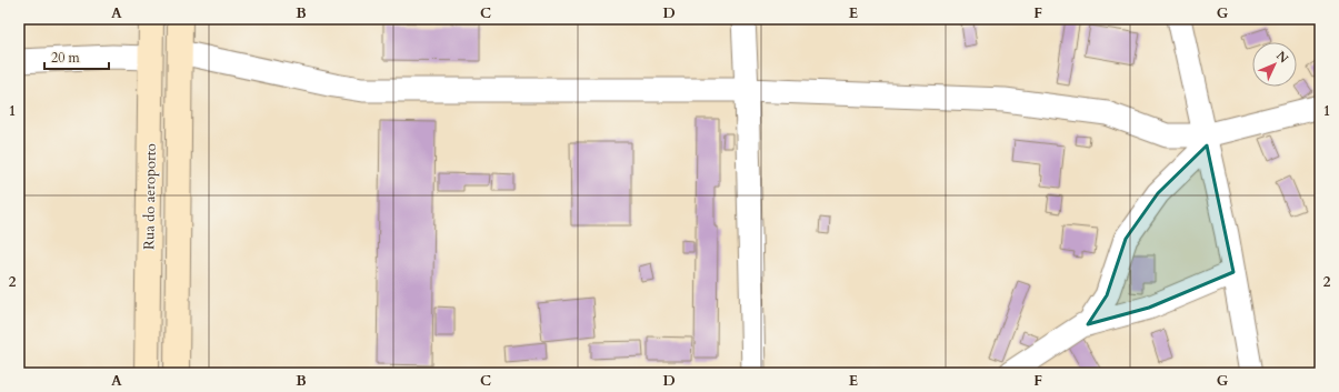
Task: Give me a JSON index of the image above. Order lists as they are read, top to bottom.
{
  "streets": {
    "main road": ["Rua do aeroporto"]
  },
  "scale_bar": "20 m",
  "north": "top right",
  "grid": {
    "columns": [
      "A",
      "B",
      "C",
      "D",
      "E",
      "F",
      "G"
    ],
    "rows": ["1", "2"]
  }
}
